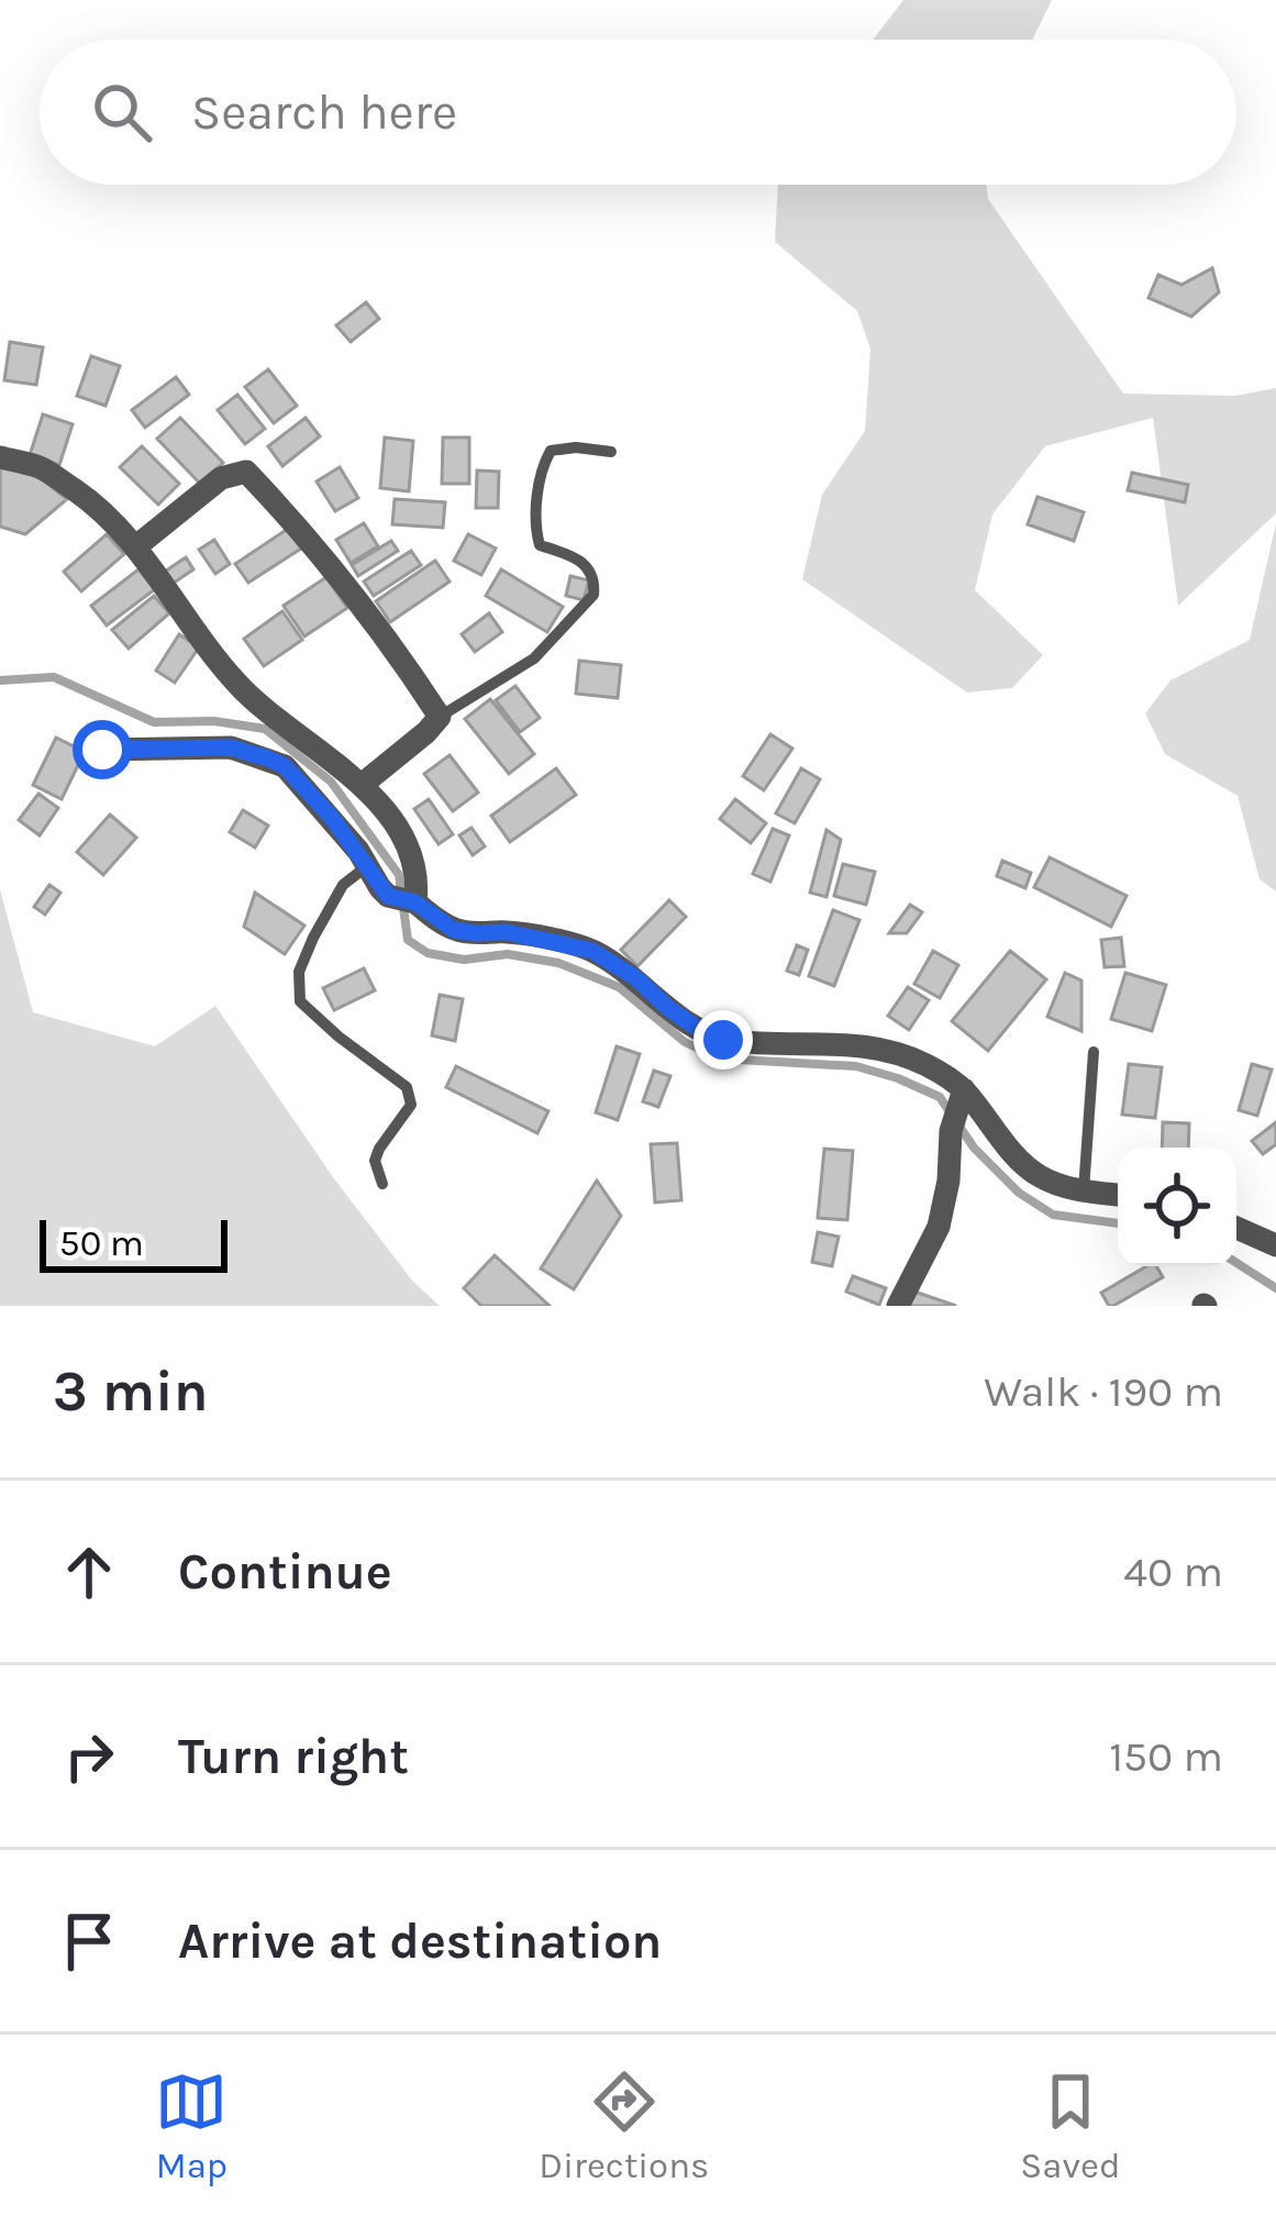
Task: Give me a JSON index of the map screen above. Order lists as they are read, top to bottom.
{
  "scale_bar": "50 m",
  "page": {
    "search": "Search here",
    "scale": "50 m",
    "heading": ["3 min", "Walk · 190 m"],
    "list": [
      ["Continue", "40 m"],
      ["Turn right", "150 m"],
      "Arrive at destination"
    ],
    "nav": ["Map", "Directions", "Saved"]
  }
}
